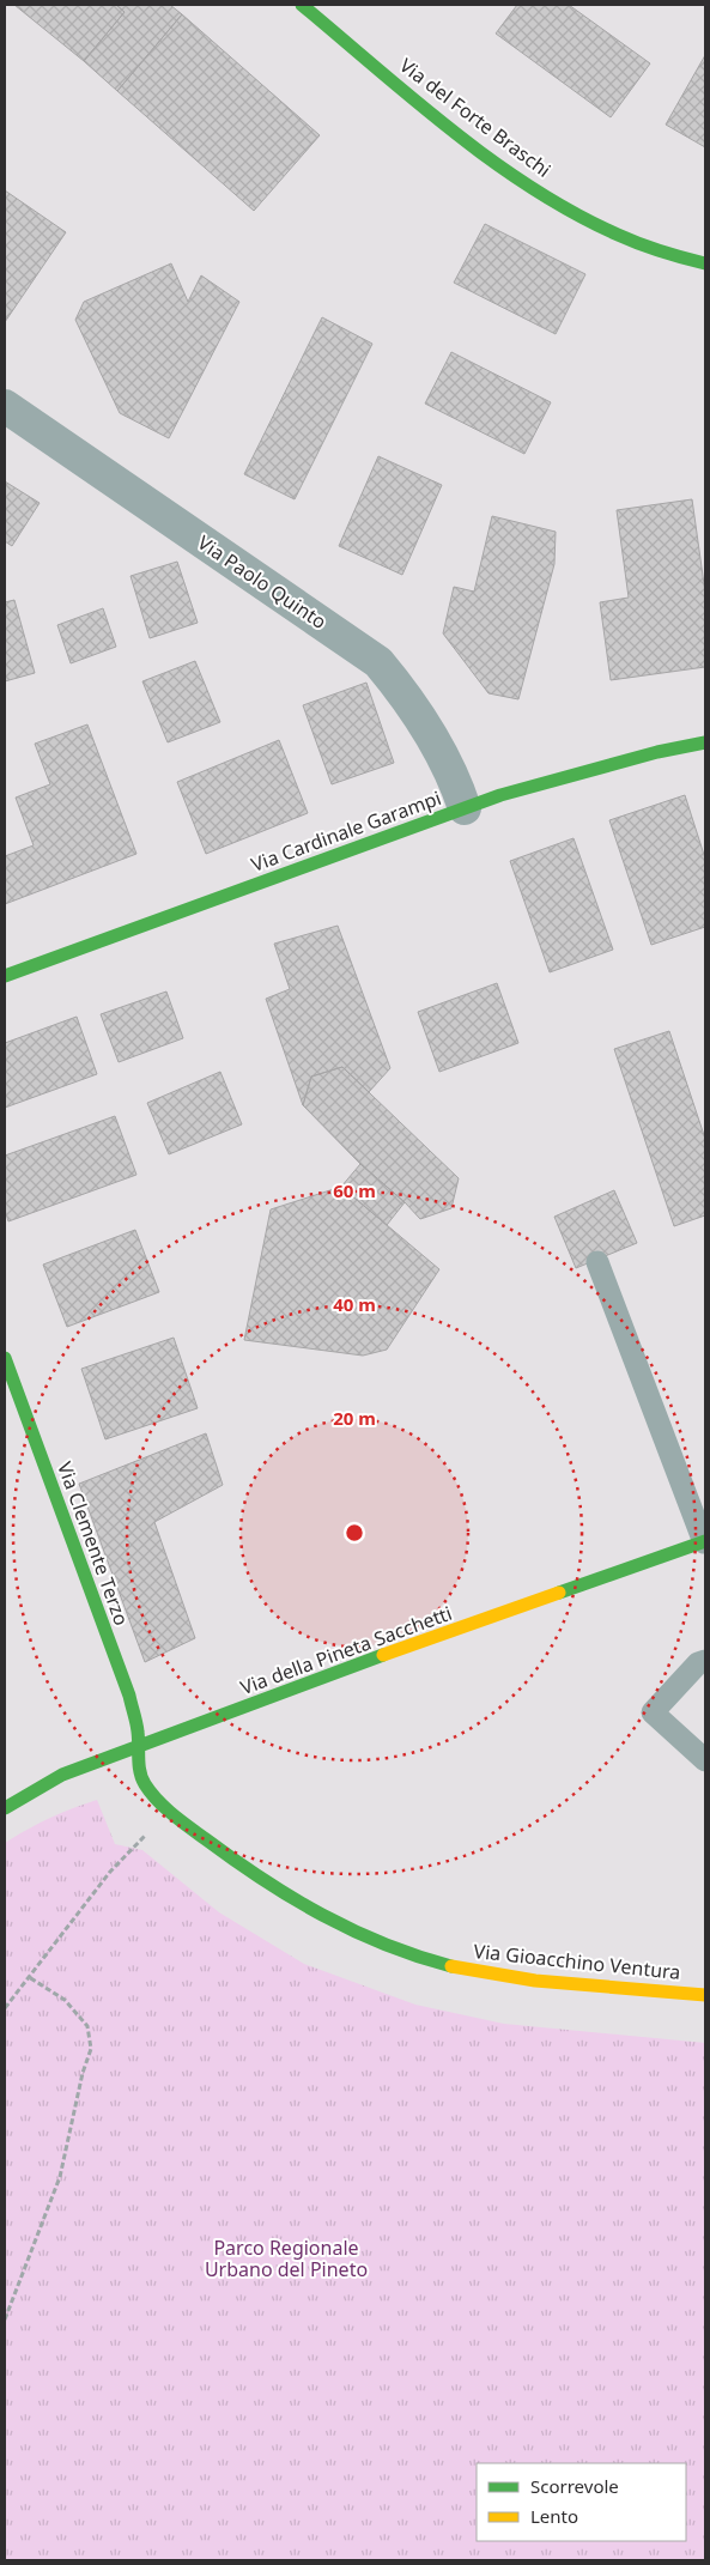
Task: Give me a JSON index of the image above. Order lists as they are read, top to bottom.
{
  "streets": {
    "street": [
      "Via del Forte Braschi",
      "Via Paolo Quinto",
      "Via Cardinale Garampi",
      "Via Clemente Terzo",
      "Via della Pineta Sacchetti",
      "Via Gioacchino Ventura"
    ]
  },
  "crossings": [
    ["Via Paolo Quinto", "Via Cardinale Garampi"],
    ["Via Clemente Terzo", "Via della Pineta Sacchetti"],
    ["Via Clemente Terzo", "Via Gioacchino Ventura"],
    ["Via della Pineta Sacchetti", "Via Gioacchino Ventura"]
  ],
  "parks": ["Parco Regionale Urbano del Pineto"],
  "legend": ["Scorrevole", "Lento"],
  "rings": ["60 m", "40 m", "20 m"]
}
